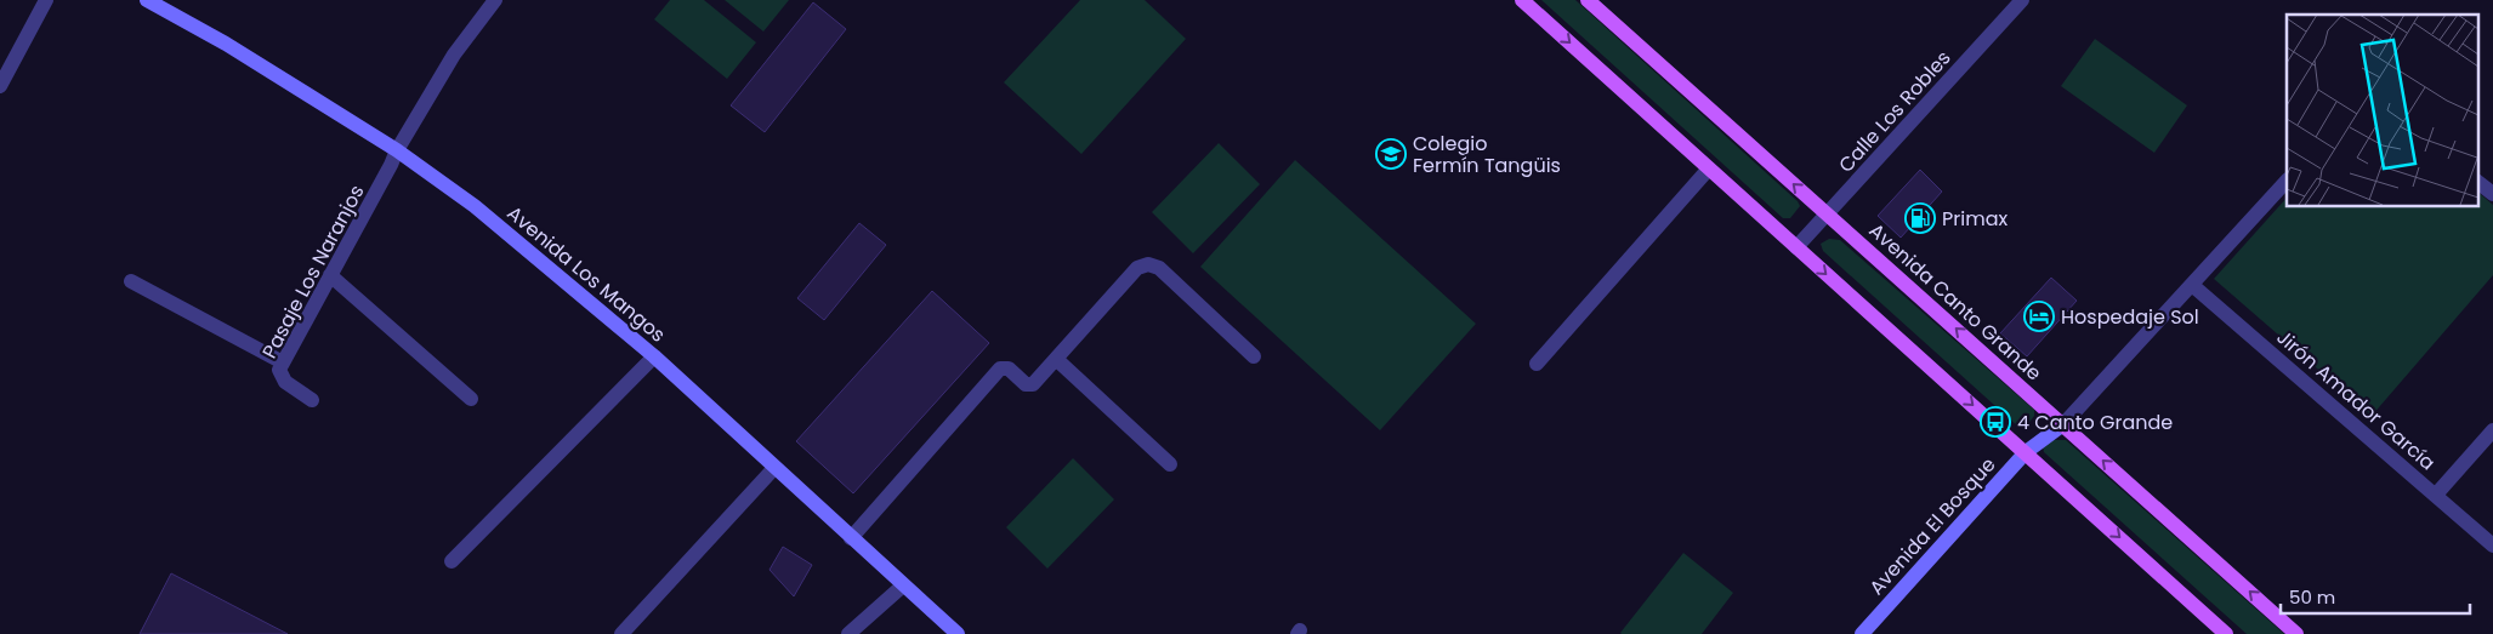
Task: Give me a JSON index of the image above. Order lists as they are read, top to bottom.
{
  "streets": {
    "main road": ["Avenida Canto Grande"],
    "street": [
      "Calle Los Robles",
      "Pasaje Los Naranjos",
      "Avenida Los Mangos",
      "Jirón Amador García",
      "Avenida El Bosque"
    ]
  },
  "crossings": [
    ["Calle Los Robles", "Avenida Canto Grande"],
    ["Pasaje Los Naranjos", "Avenida Los Mangos"],
    ["Avenida Canto Grande", "Avenida El Bosque"]
  ],
  "places": {
    "school or university": ["Colegio Fermín Tangüis"],
    "fuel station": ["Primax"],
    "hotel": ["Hospedaje Sol"],
    "bus stop": ["4 Canto Grande"]
  },
  "scale_bar": "50 m"
}
